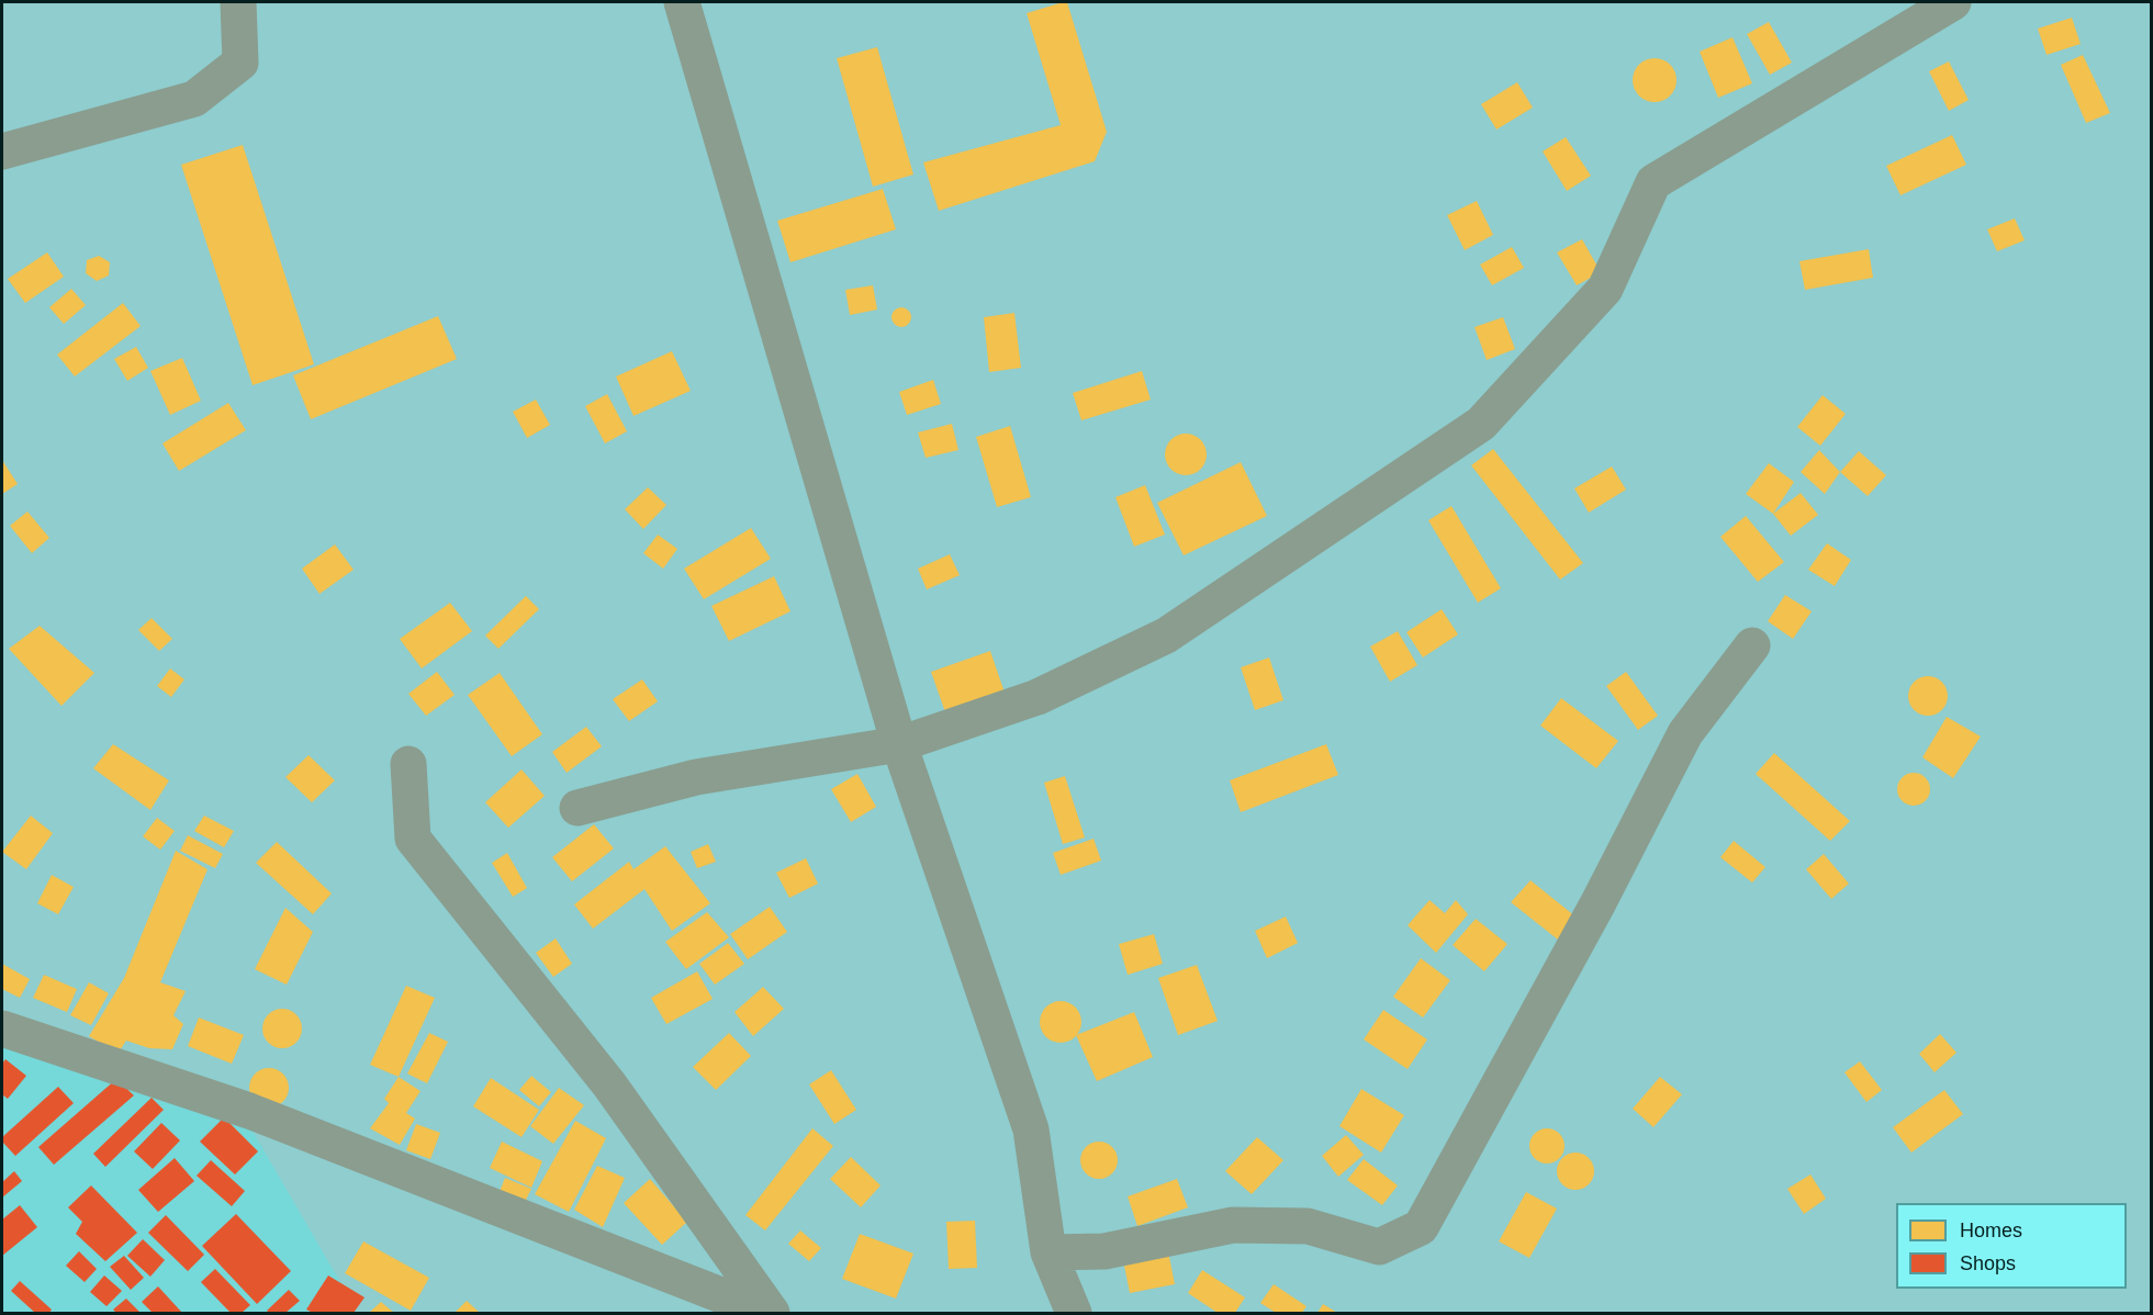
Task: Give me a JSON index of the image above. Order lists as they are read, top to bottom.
{
  "legend": ["Homes", "Shops"]
}
